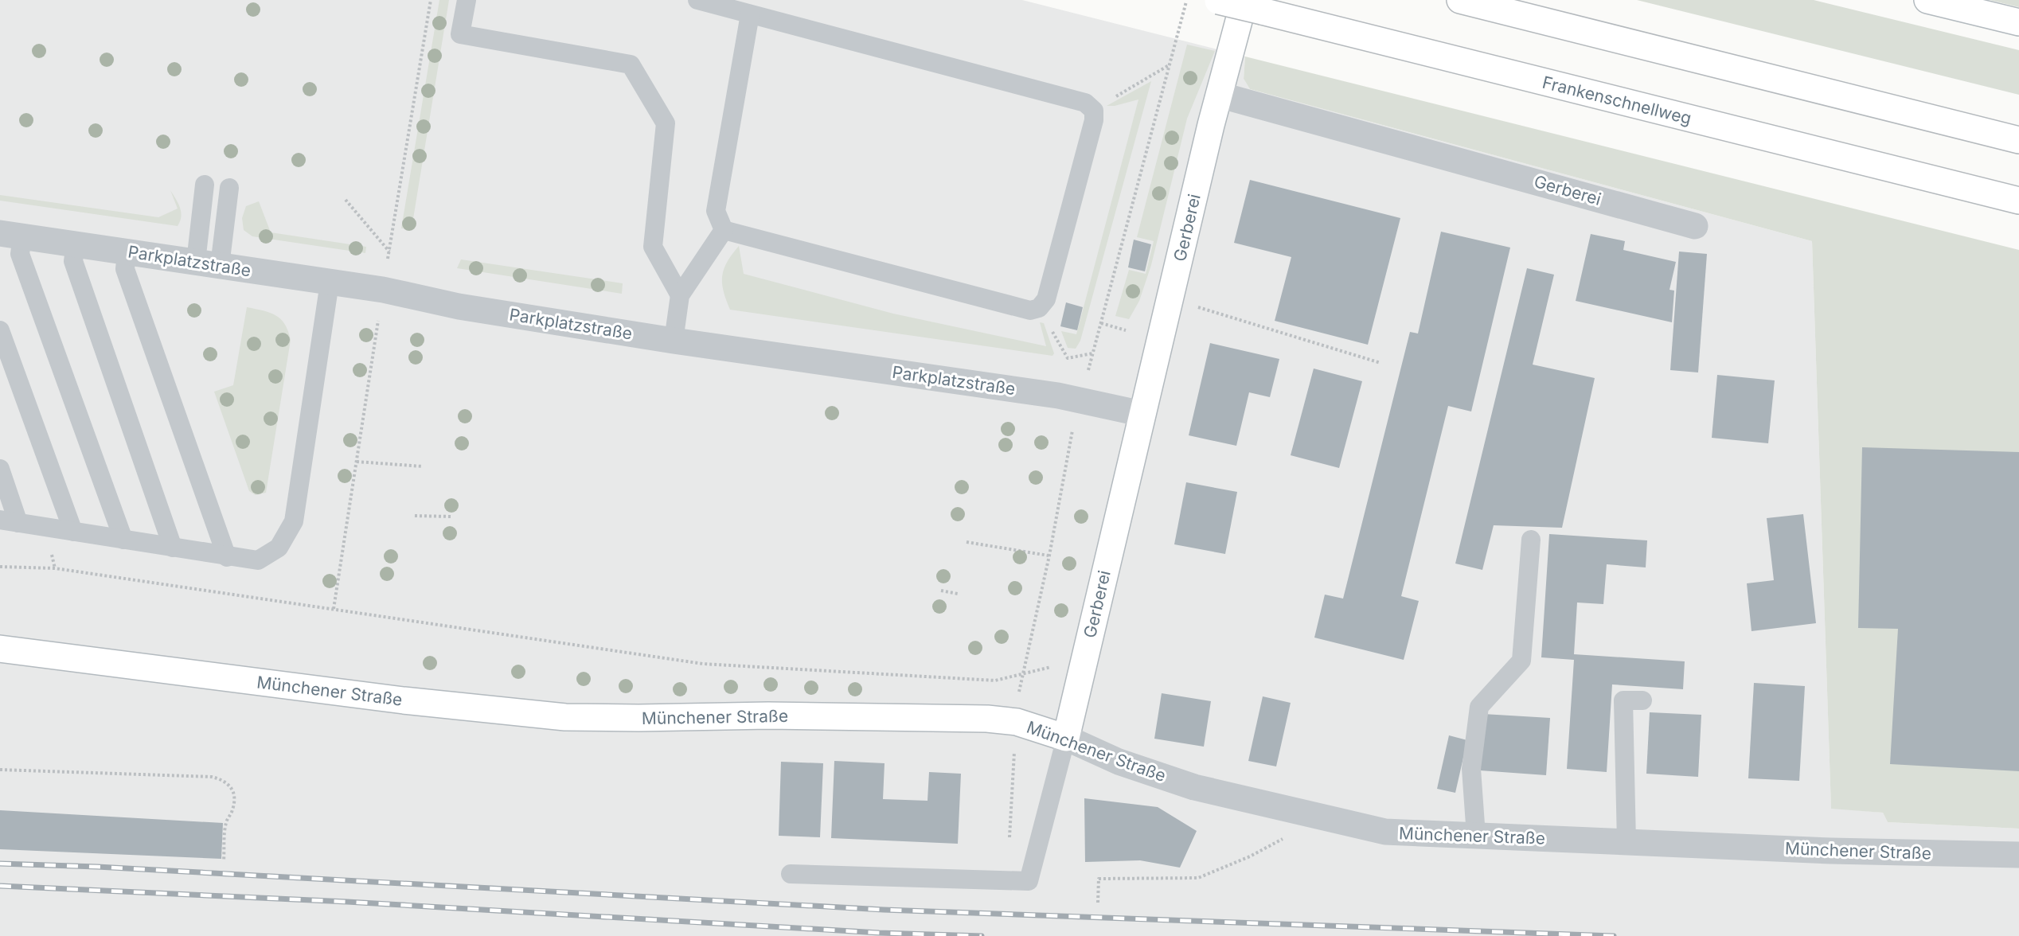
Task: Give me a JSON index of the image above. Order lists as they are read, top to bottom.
{
  "streets": {
    "main road": ["Frankenschnellweg", "Gerberei", "Münchener Straße"],
    "street": ["Parkplatzstraße"]
  },
  "crossings": [
    ["Frankenschnellweg", "Gerberei"],
    ["Gerberei", "Parkplatzstraße"],
    ["Gerberei", "Münchener Straße"]
  ]
}
